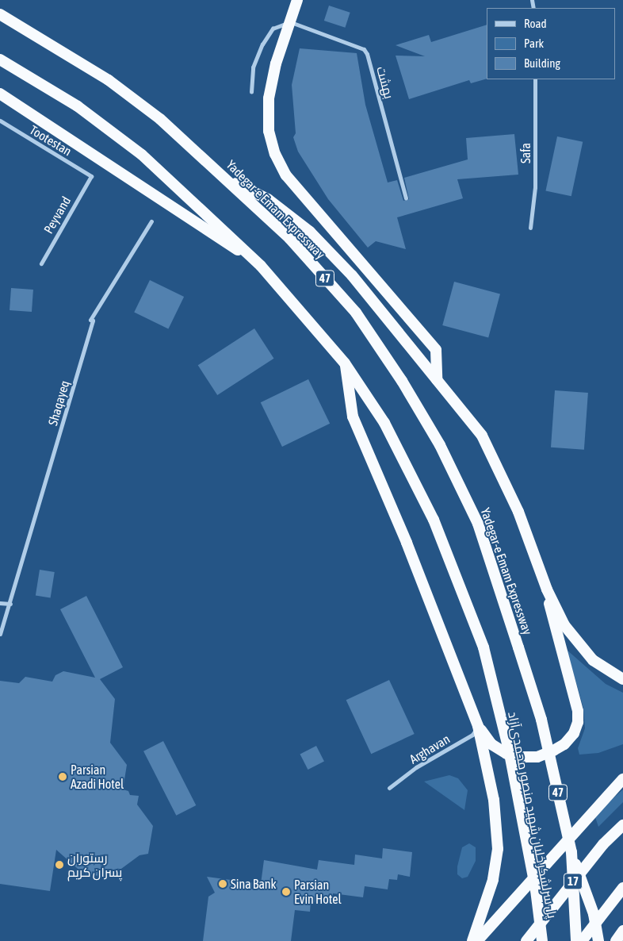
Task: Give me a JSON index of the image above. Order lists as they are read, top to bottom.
{
  "streets": {
    "highway": [
      "Yadegar-e Emam Expressway",
      "47",
      "پل سرلشکر خلبان شهید منصور محمدی‌آزاد",
      "17"
    ],
    "street": [
      "بهشت",
      "Tootestan",
      "Safa",
      "Peyvand",
      "Shaqayeq",
      "Arghavan"
    ]
  },
  "crossings": [
    ["Tootestan", "Peyvand"],
    ["Yadegar-e Emam Expressway", "پل سرلشکر خلبان شهید منصور محمدی‌آزاد"]
  ],
  "places": [
    "Parsian Azadi Hotel",
    "رستوران پسران کریم",
    "Sina Bank",
    "Parsian Evin Hotel"
  ],
  "legend": ["Road", "Park", "Building"]
}
